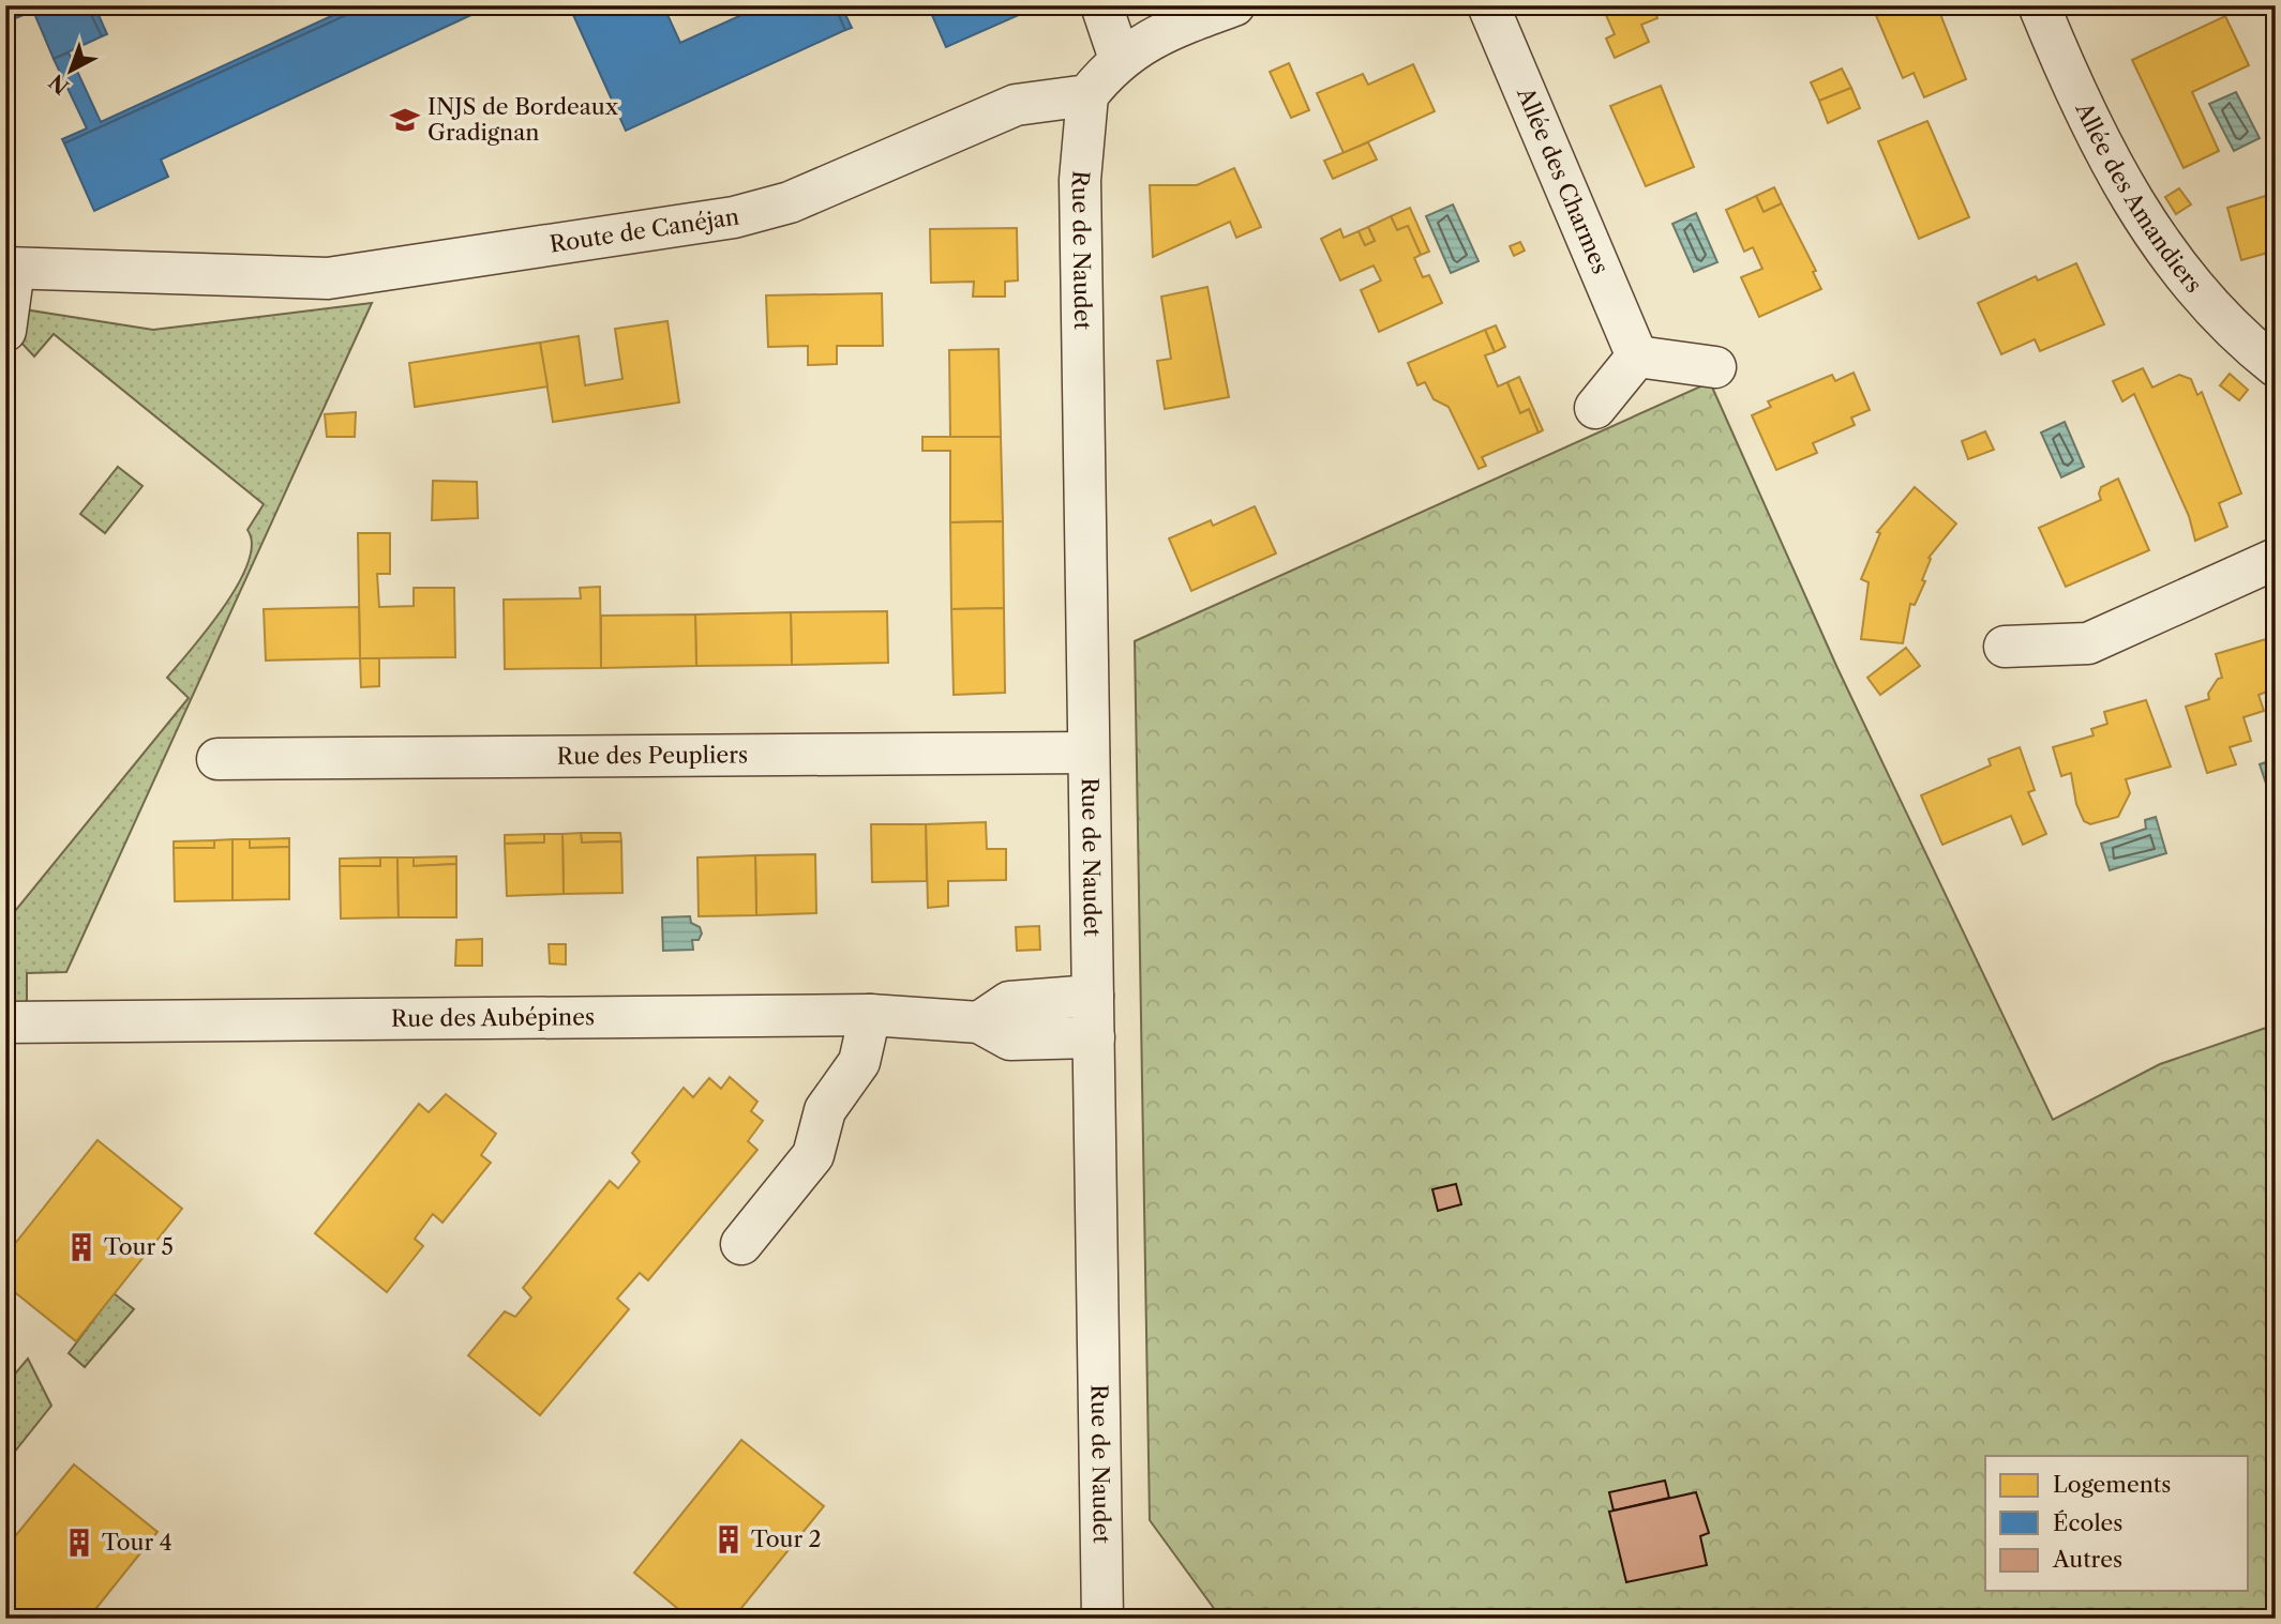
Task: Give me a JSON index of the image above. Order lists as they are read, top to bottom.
{
  "streets": {
    "street": [
      "Allée des Charmes",
      "Allée des Amandiers",
      "Route de Canéjan",
      "Rue de Naudet",
      "Rue des Peupliers",
      "Rue des Aubépines"
    ]
  },
  "crossings": [
    ["Route de Canéjan", "Rue de Naudet"],
    ["Rue de Naudet", "Rue des Peupliers"],
    ["Rue de Naudet", "Rue des Aubépines"]
  ],
  "places": {
    "school or university": ["INJS de Bordeaux Gradignan"],
    "building": ["Tour 5", "Tour 2", "Tour 4"]
  },
  "legend": ["Logements", "Écoles", "Autres"],
  "north": "bottom left"
}
